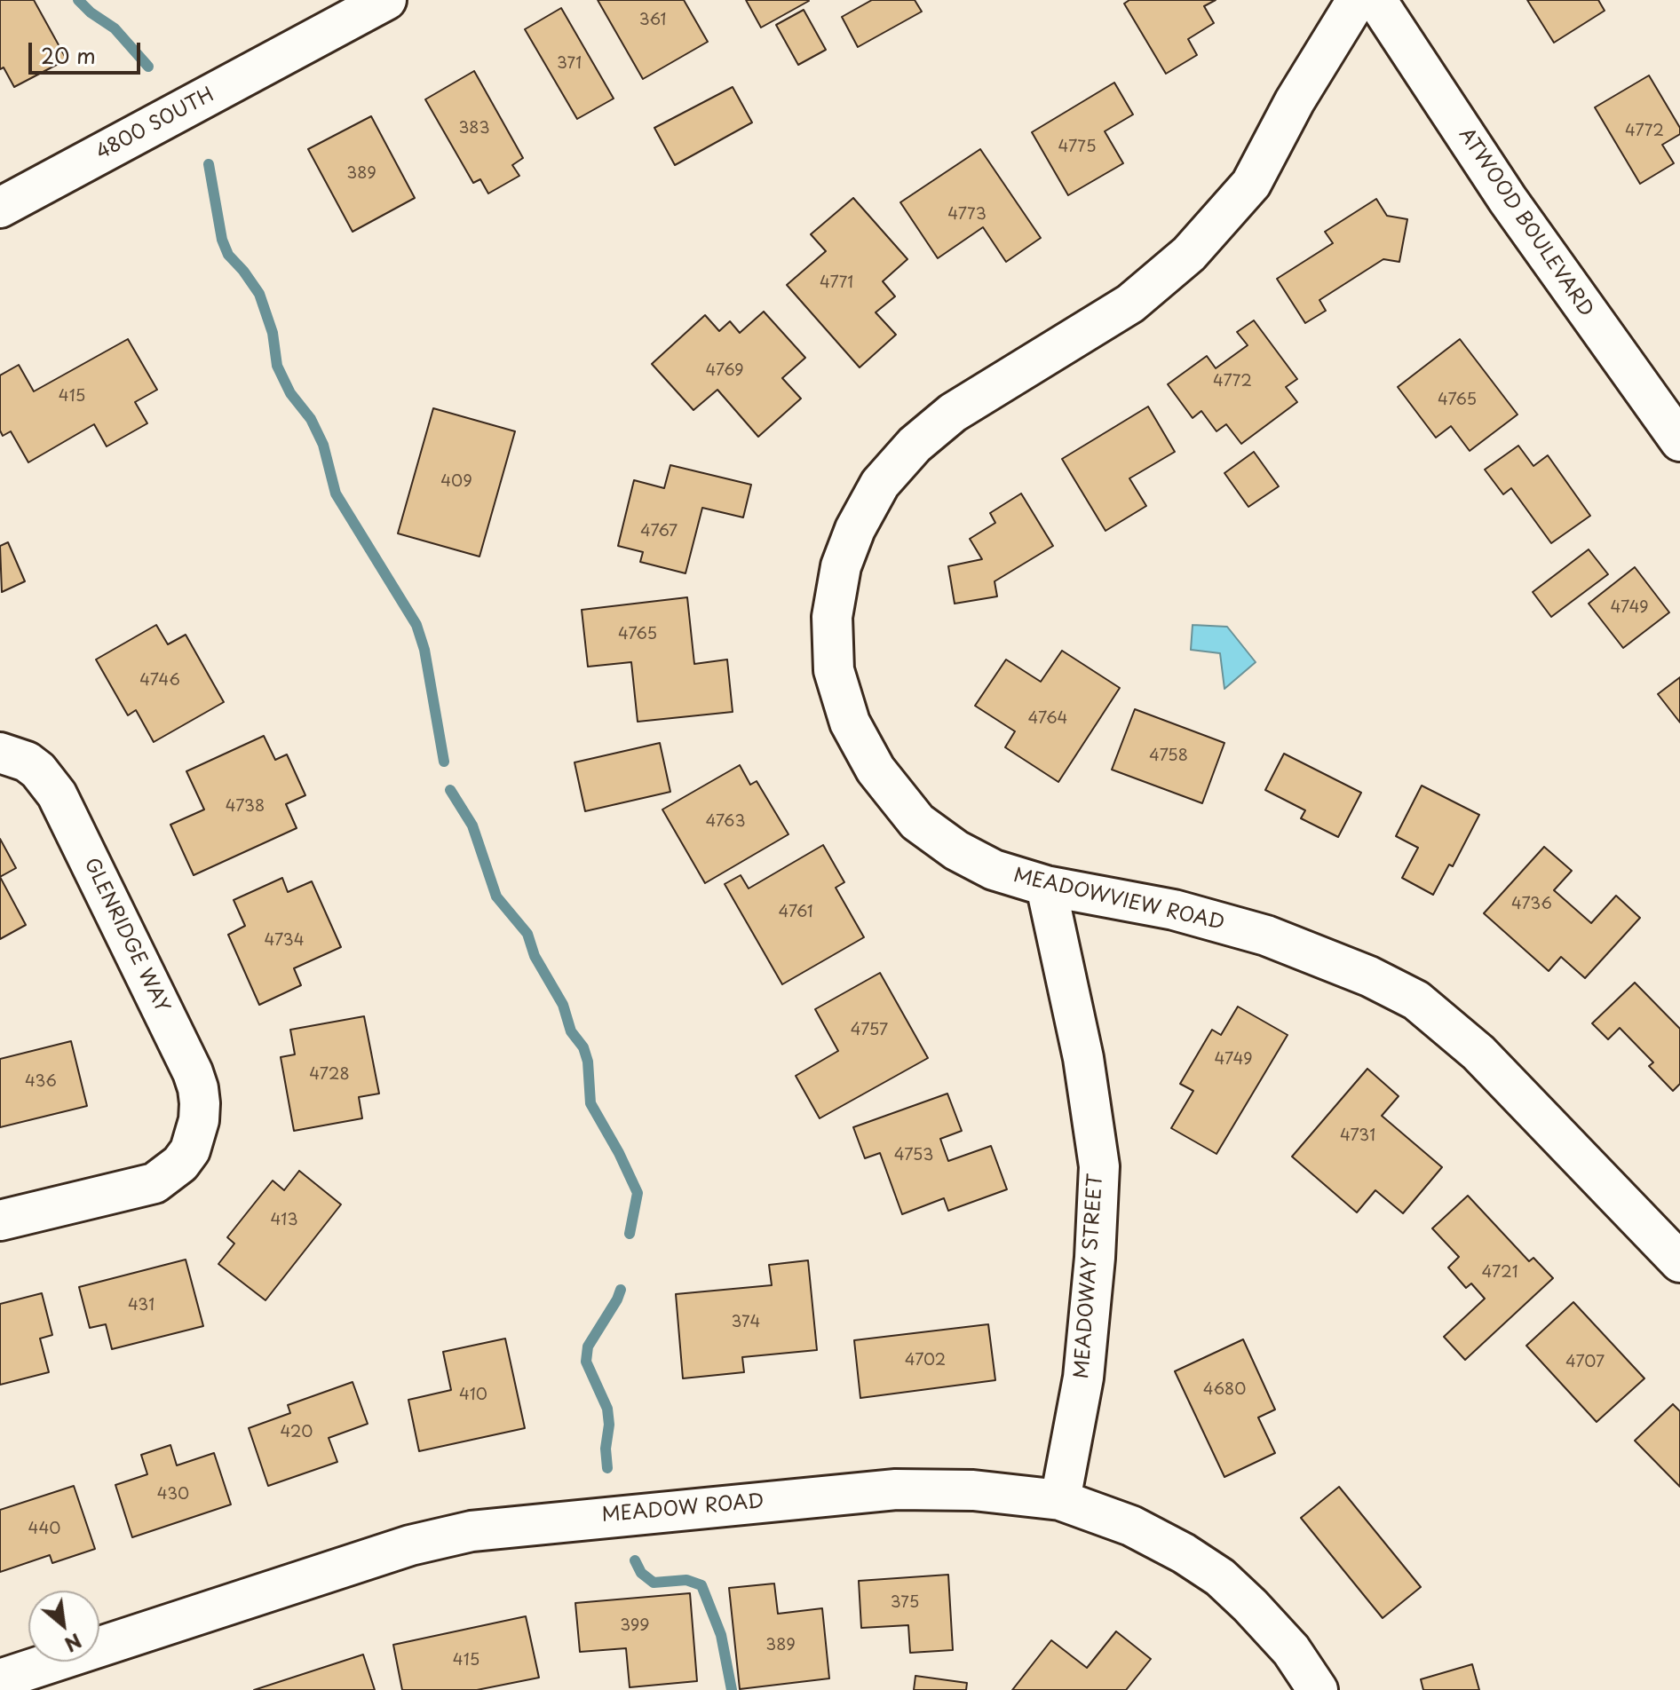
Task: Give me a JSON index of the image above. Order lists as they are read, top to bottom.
{
  "streets": {
    "street": [
      "4800 SOUTH",
      "ATWOOD BOULEVARD",
      "MEADOWVIEW ROAD",
      "GLENRIDGE WAY",
      "MEADOWAY STREET",
      "MEADOW ROAD"
    ]
  },
  "crossings": [
    ["MEADOWVIEW ROAD", "MEADOWAY STREET"],
    ["MEADOWAY STREET", "MEADOW ROAD"]
  ],
  "house_numbers": [
    "361",
    "371",
    "383",
    "4772",
    "4775",
    "389",
    "4773",
    "4771",
    "4769",
    "4772",
    "415",
    "4765",
    "409",
    "4767",
    "4749",
    "4765",
    "4746",
    "4764",
    "4758",
    "4738",
    "4763",
    "4736",
    "4761",
    "4734",
    "4757",
    "4749",
    "4728",
    "436",
    "4731",
    "4753",
    "413",
    "4721",
    "431",
    "374",
    "4702",
    "4707",
    "4680",
    "410",
    "420",
    "430",
    "440",
    "375",
    "399",
    "389",
    "415"
  ],
  "scale_bar": "20 m",
  "north": "bottom right"
}
